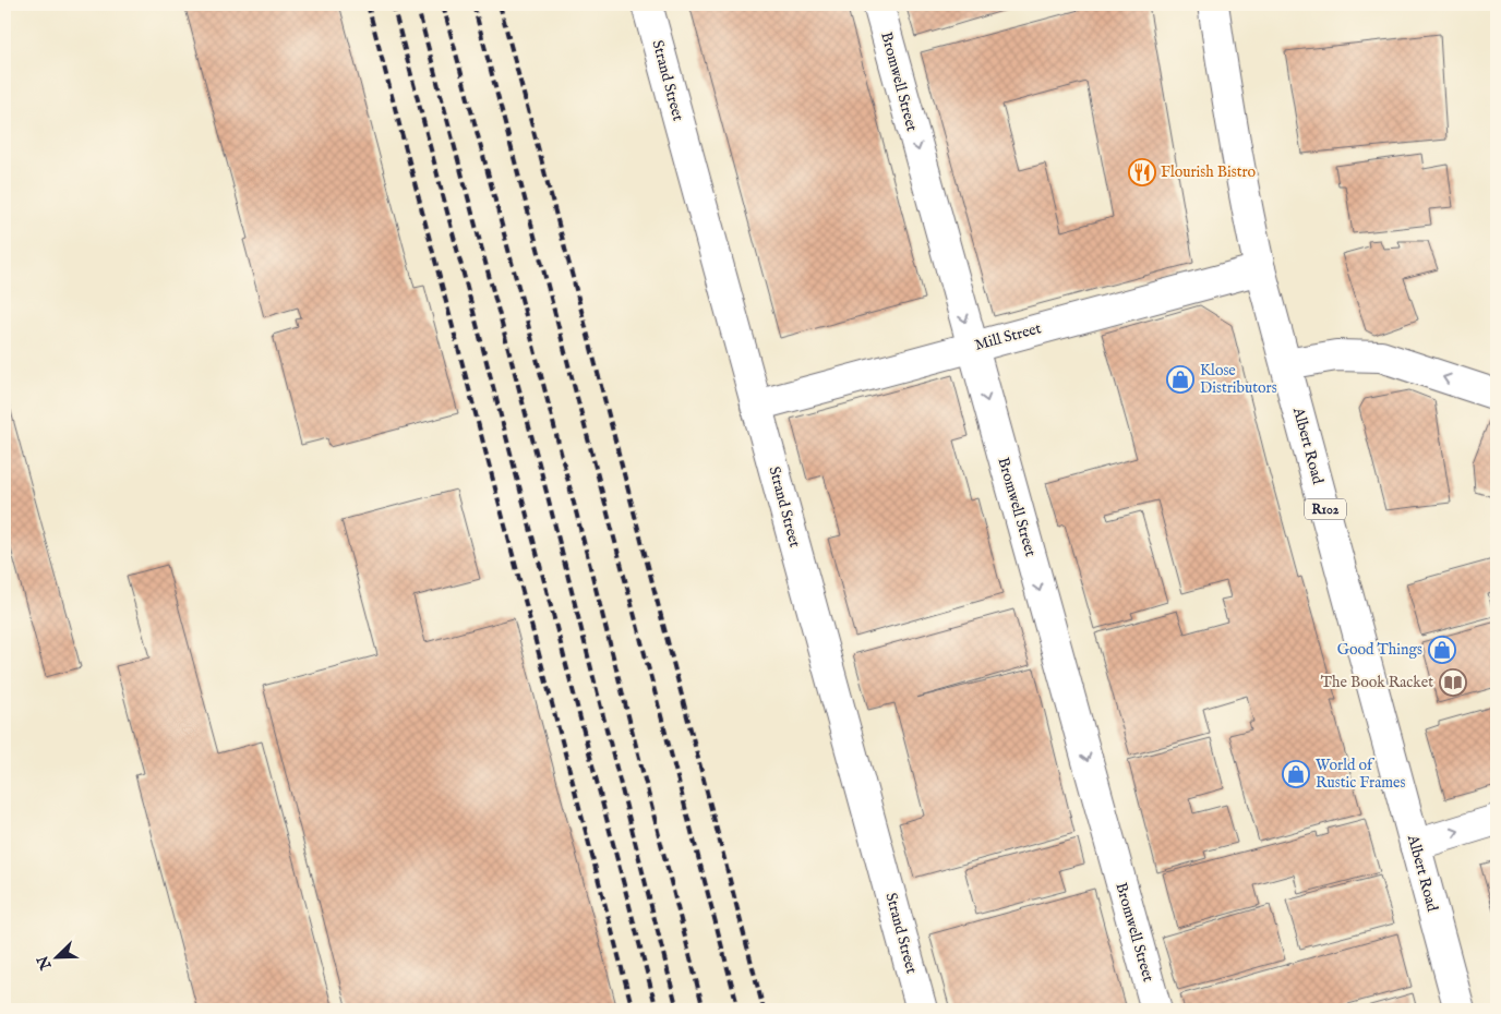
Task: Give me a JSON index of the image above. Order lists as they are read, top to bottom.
{
  "streets": {
    "street": [
      "Strand Street",
      "Bromwell Street",
      "Mill Street",
      "Albert Road",
      "R102"
    ]
  },
  "crossings": [
    ["Strand Street", "Mill Street"],
    ["Bromwell Street", "Mill Street"],
    ["Mill Street", "Albert Road"]
  ],
  "one_way": ["Bromwell Street"],
  "places": {
    "restaurant": ["Flourish Bistro"],
    "shop": ["Klose Distributors", "Good Things", "World of Rustic Frames"],
    "library": ["The Book Racket"]
  },
  "north": "bottom left"
}
